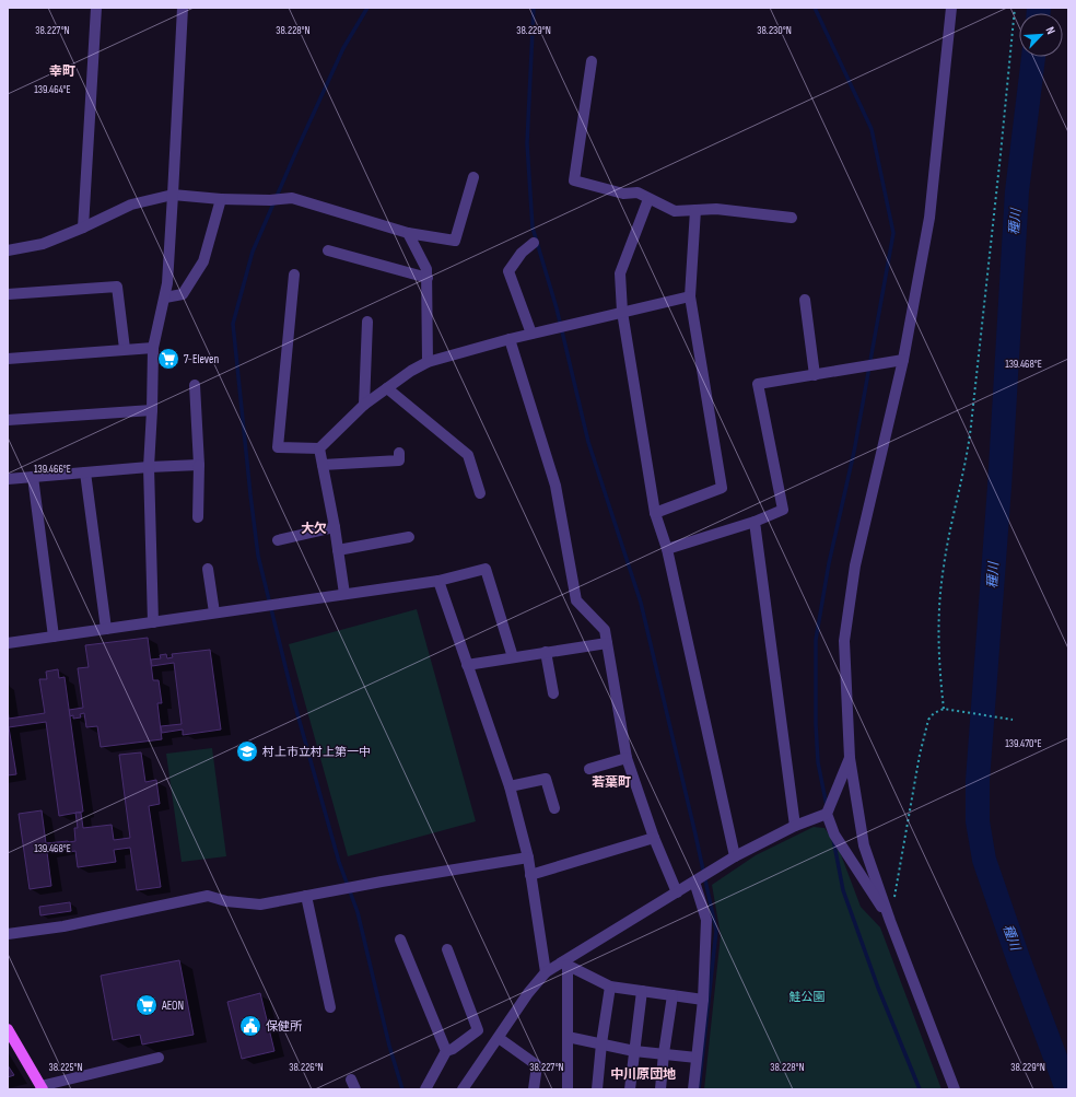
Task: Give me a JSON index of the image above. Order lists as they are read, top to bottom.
{
  "districts": [
    "幸町",
    "大欠",
    "若葉町",
    "中川原団地"
  ],
  "water": ["種川"],
  "parks": ["鮭公園"],
  "places": {
    "supermarket": ["7-Eleven", "AEON"],
    "school or university": ["村上市立村上第一中"],
    "public building": ["保健所"]
  },
  "north": "top right",
  "coordinates": [
    "38.227°N",
    "38.228°N",
    "38.229°N",
    "38.230°N",
    "139.464°E",
    "139.468°E",
    "139.466°E",
    "139.470°E",
    "38.226°N",
    "38.225°N"
  ]
}
